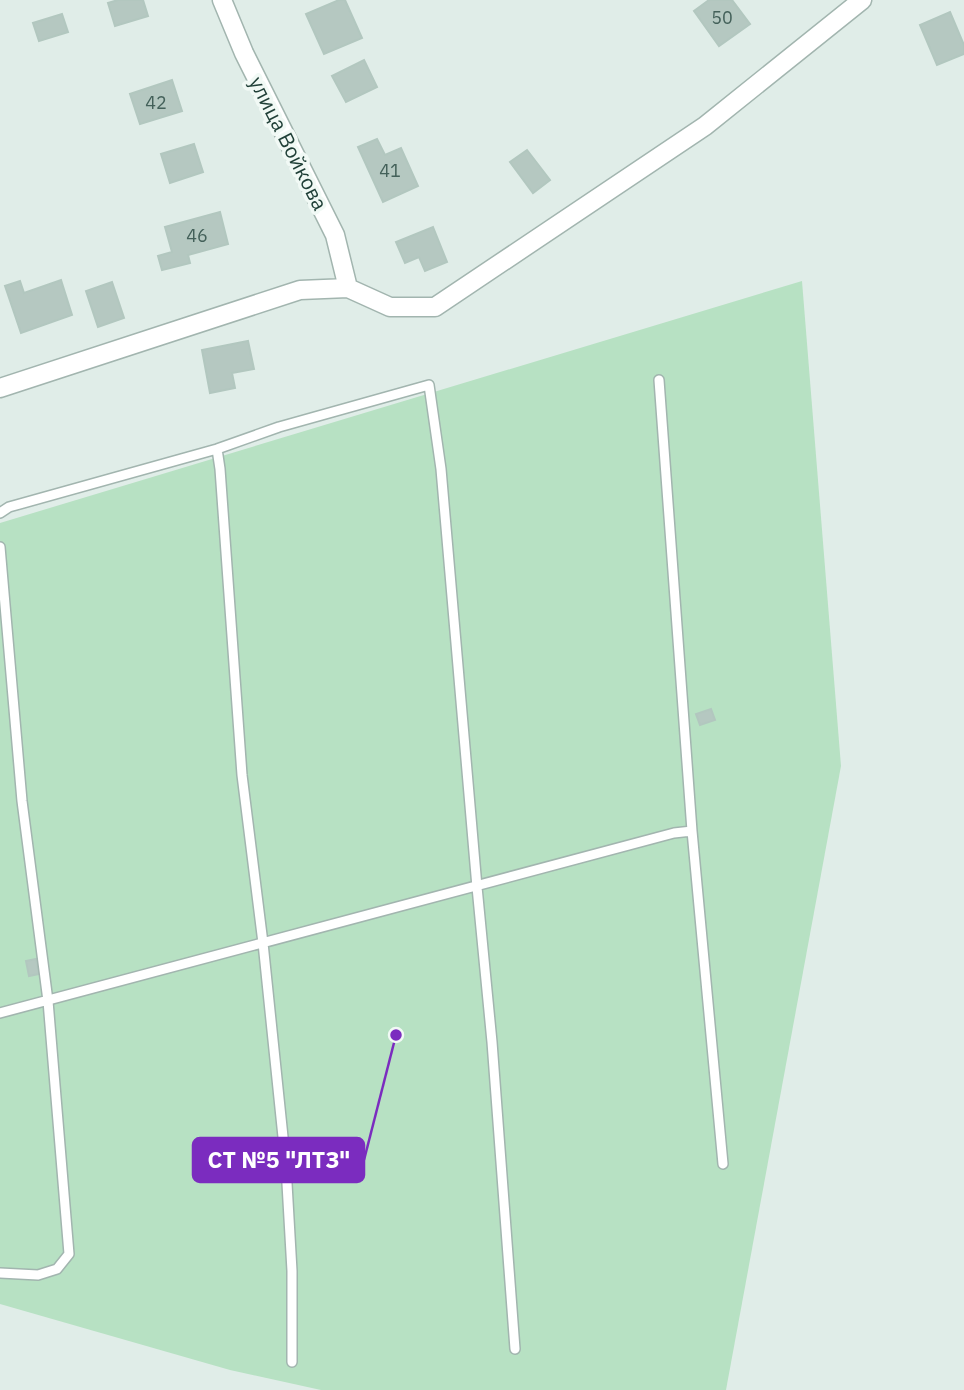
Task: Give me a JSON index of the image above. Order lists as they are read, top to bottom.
{
  "streets": {
    "street": ["улица Войкова"]
  },
  "places": ["СТ №5 \"ЛТЗ\""],
  "house_numbers": [
    "50",
    "42",
    "41",
    "46"
  ]
}
